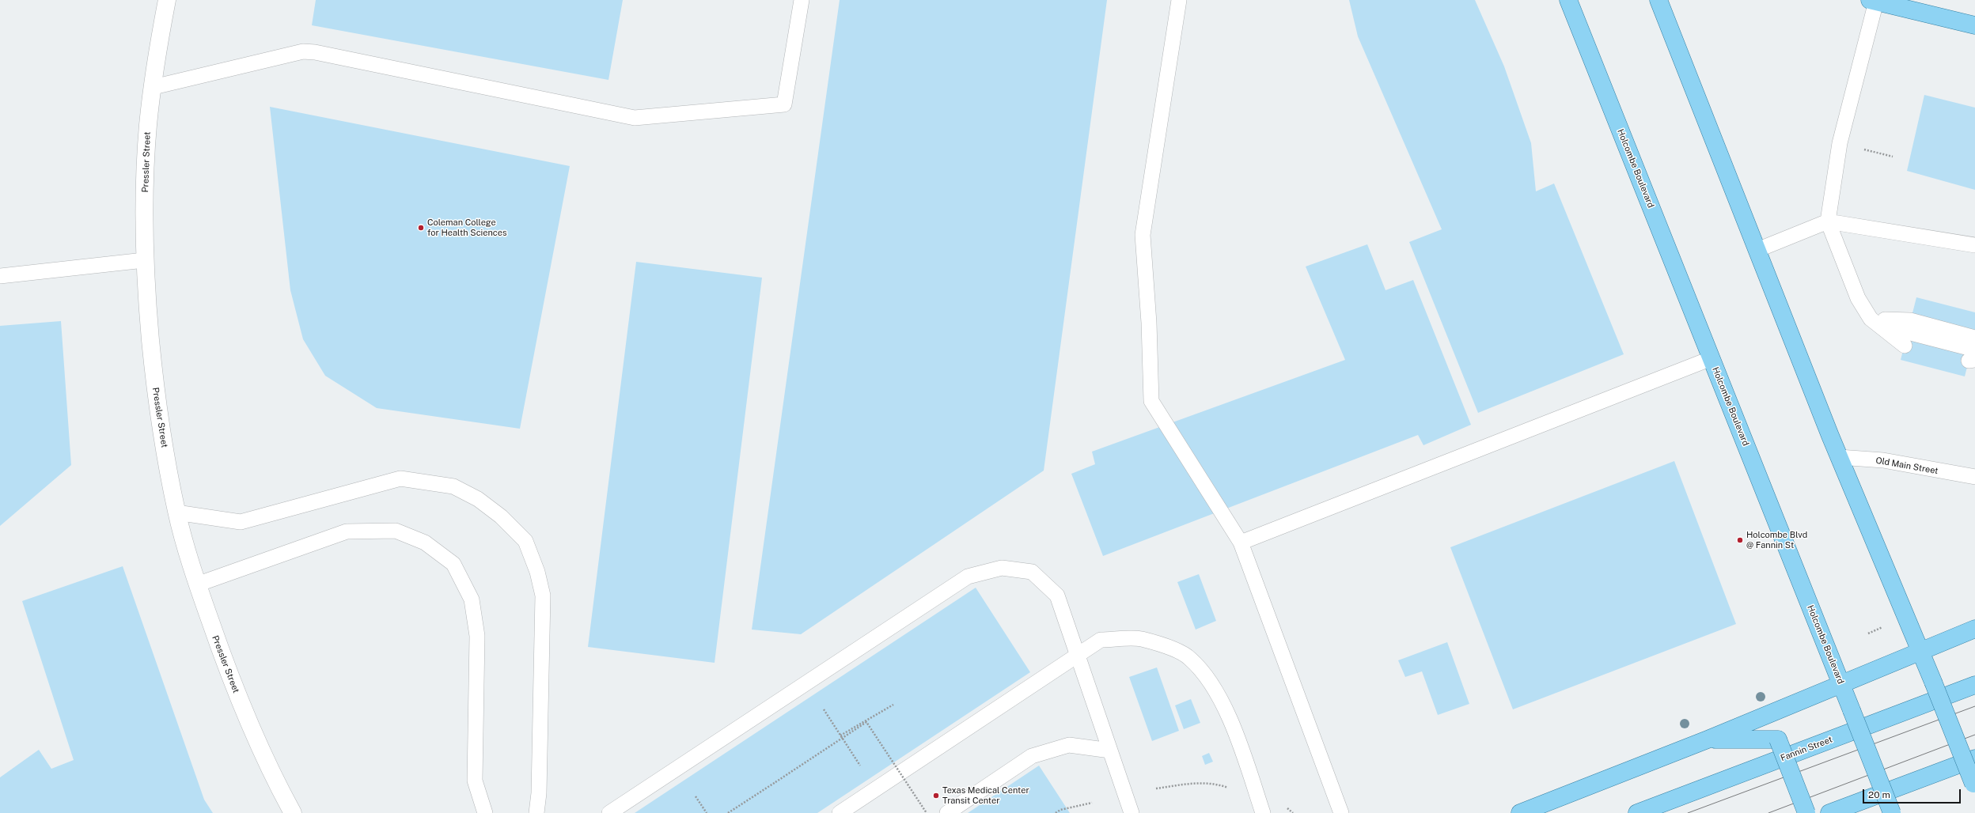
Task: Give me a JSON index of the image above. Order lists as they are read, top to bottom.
{
  "streets": {
    "main road": ["Holcombe Boulevard", "Fannin Street"],
    "street": ["Pressler Street"],
    "lane": ["Old Main Street"]
  },
  "places": ["Coleman College for Health Sciences", "Holcombe Blvd @ Fannin St", "Texas Medical Center Transit Center"],
  "scale_bar": "20 m"
}
